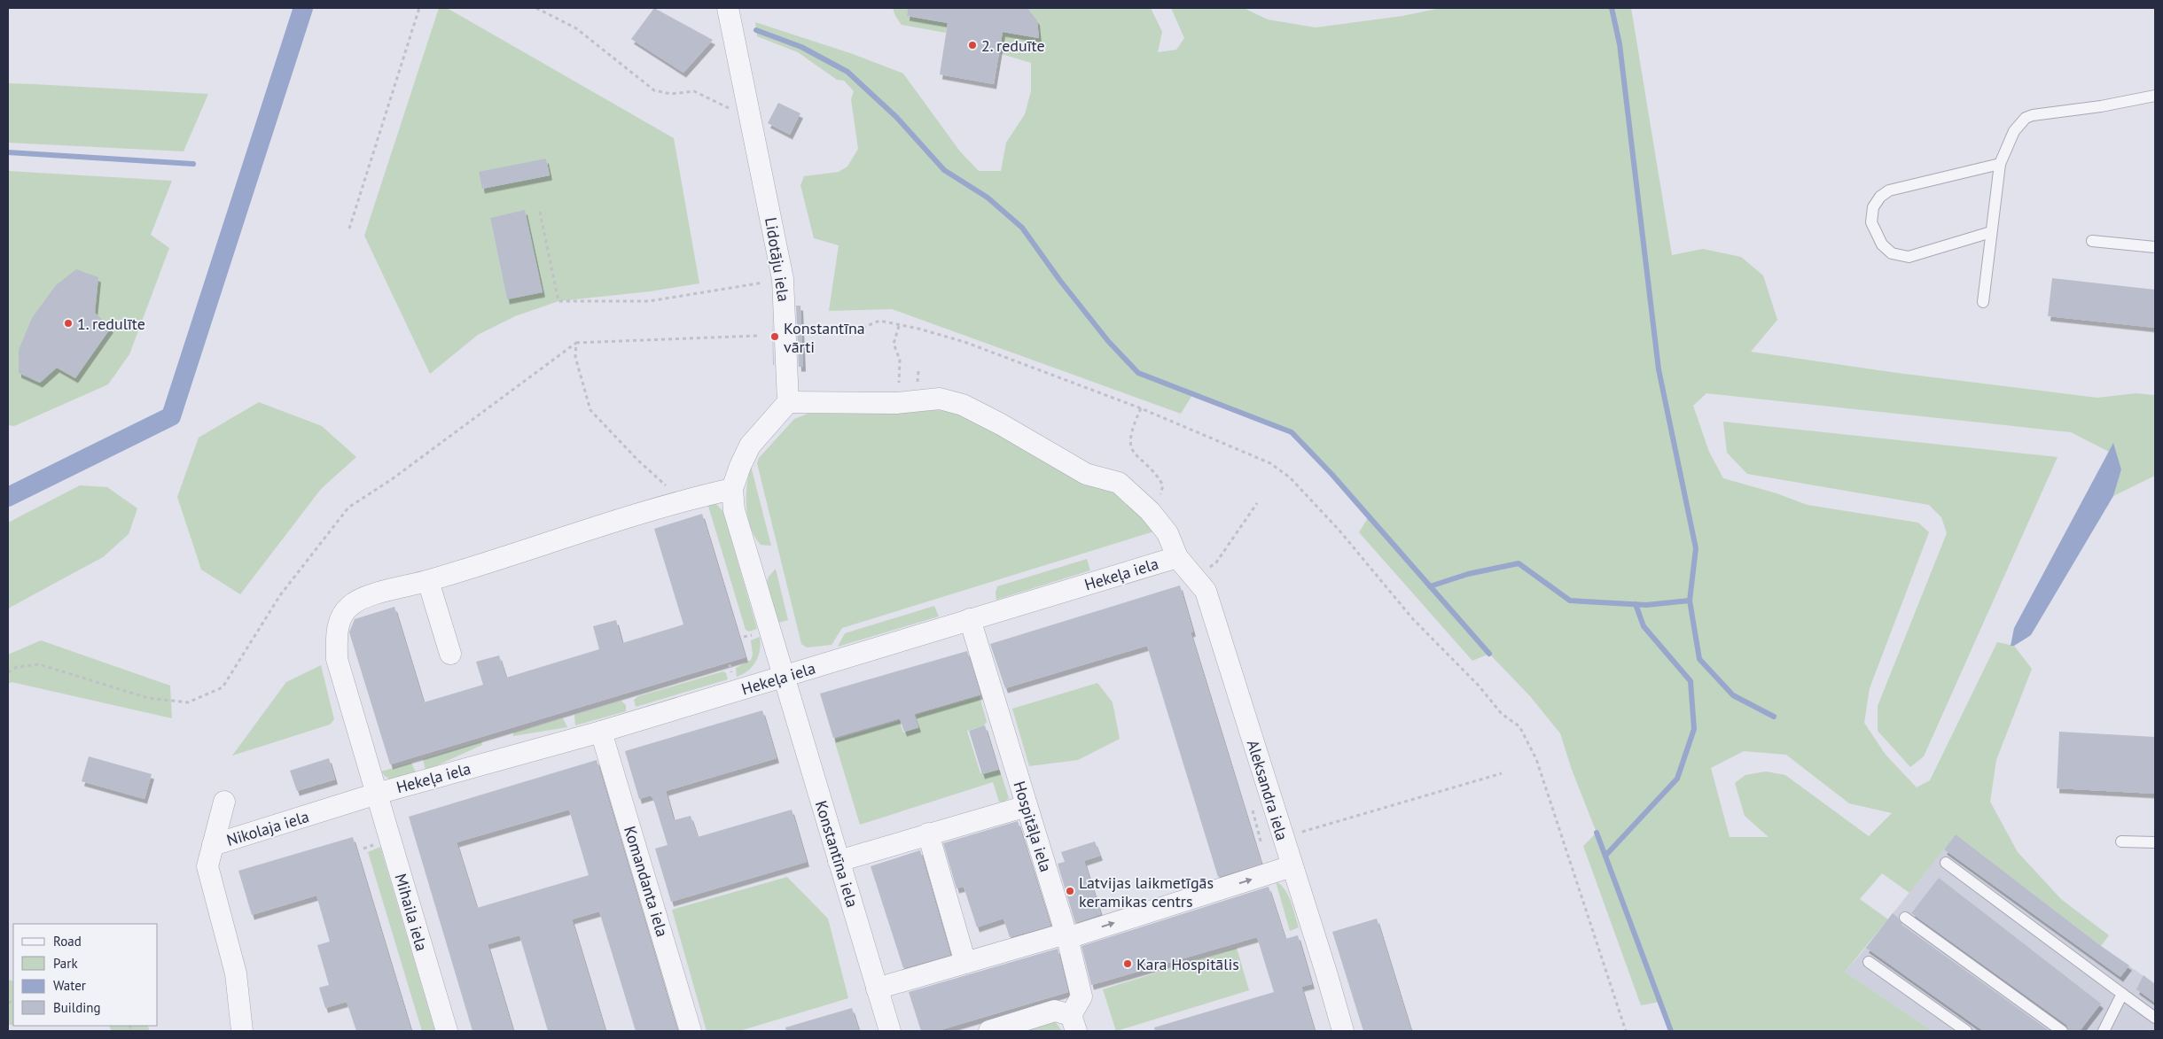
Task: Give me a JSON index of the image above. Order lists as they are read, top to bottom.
{
  "streets": {
    "street": [
      "Lidotāju iela",
      "Hekeļa iela",
      "Aleksandra iela",
      "Hospitāļa iela",
      "Nikolaja iela",
      "Konstantīna iela",
      "Komandanta iela",
      "Mihaila iela"
    ]
  },
  "crossings": [
    ["Hekeļa iela", "Aleksandra iela"],
    ["Hekeļa iela", "Hospitāļa iela"],
    ["Hekeļa iela", "Nikolaja iela"],
    ["Hekeļa iela", "Konstantīna iela"],
    ["Hekeļa iela", "Komandanta iela"],
    ["Hekeļa iela", "Mihaila iela"],
    ["Nikolaja iela", "Mihaila iela"]
  ],
  "places": [
    "2. reduīte",
    "1. redulīte",
    "Konstantīna vārti",
    "Latvijas laikmetīgās keramikas centrs",
    "Kara Hospitālis"
  ],
  "legend": [
    "Road",
    "Park",
    "Water",
    "Building"
  ]
}
